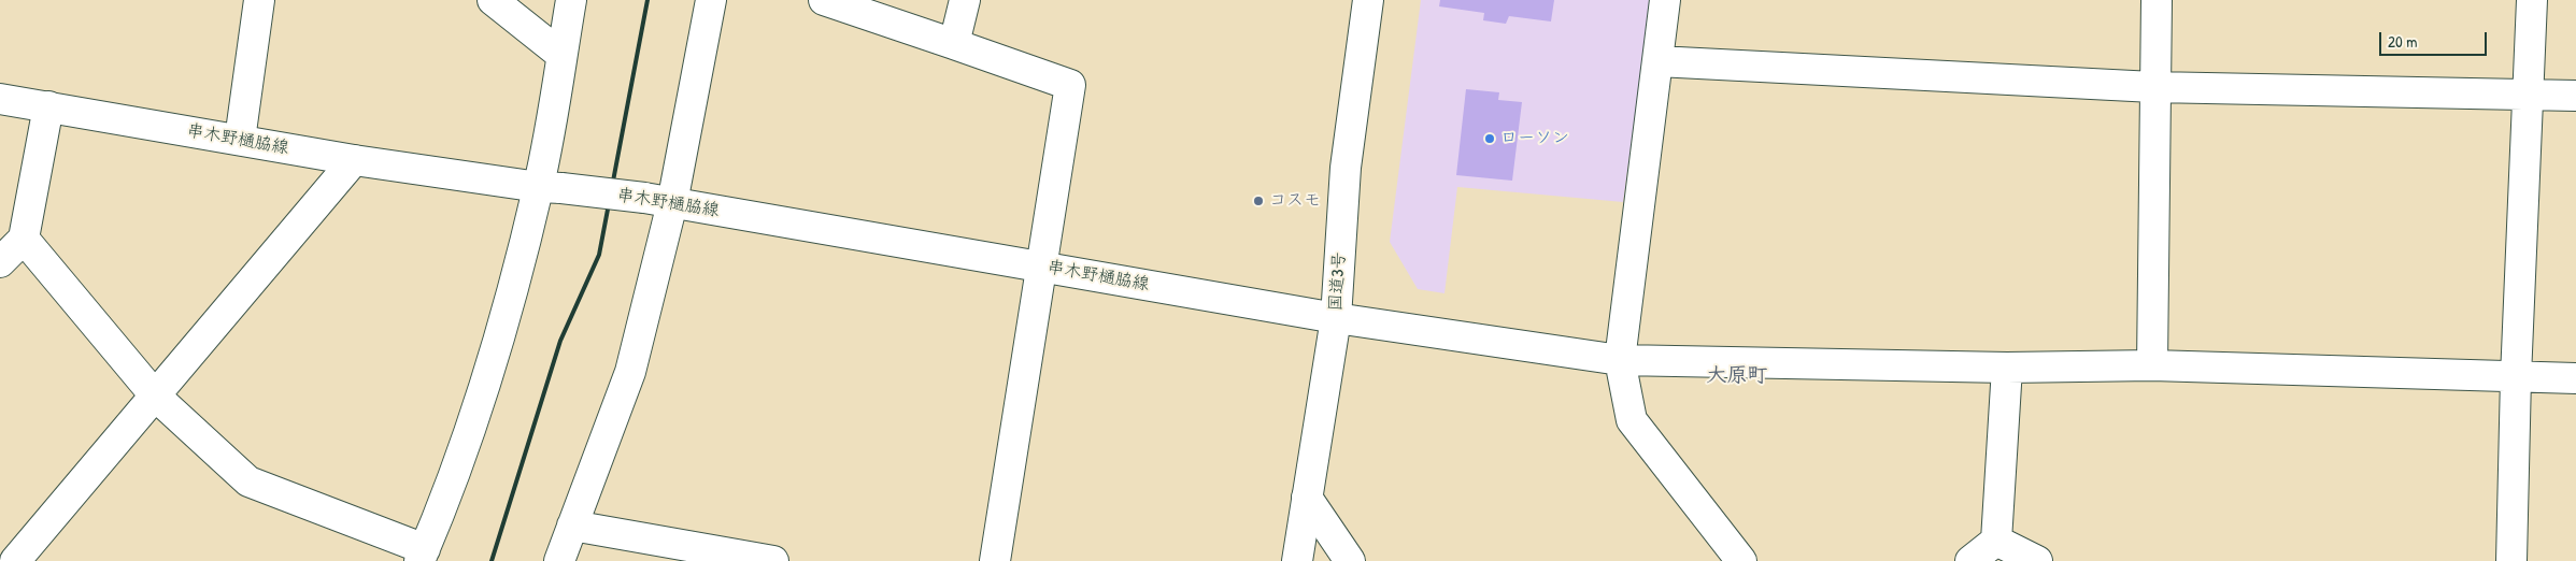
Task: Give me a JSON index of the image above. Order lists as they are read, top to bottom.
{
  "streets": {
    "main road": ["串木野樋脇線", "国道3号"]
  },
  "crossings": [
    ["串木野樋脇線", "国道3号"]
  ],
  "districts": ["大原町"],
  "places": ["ローソン", "コスモ"],
  "scale_bar": "20 m"
}
